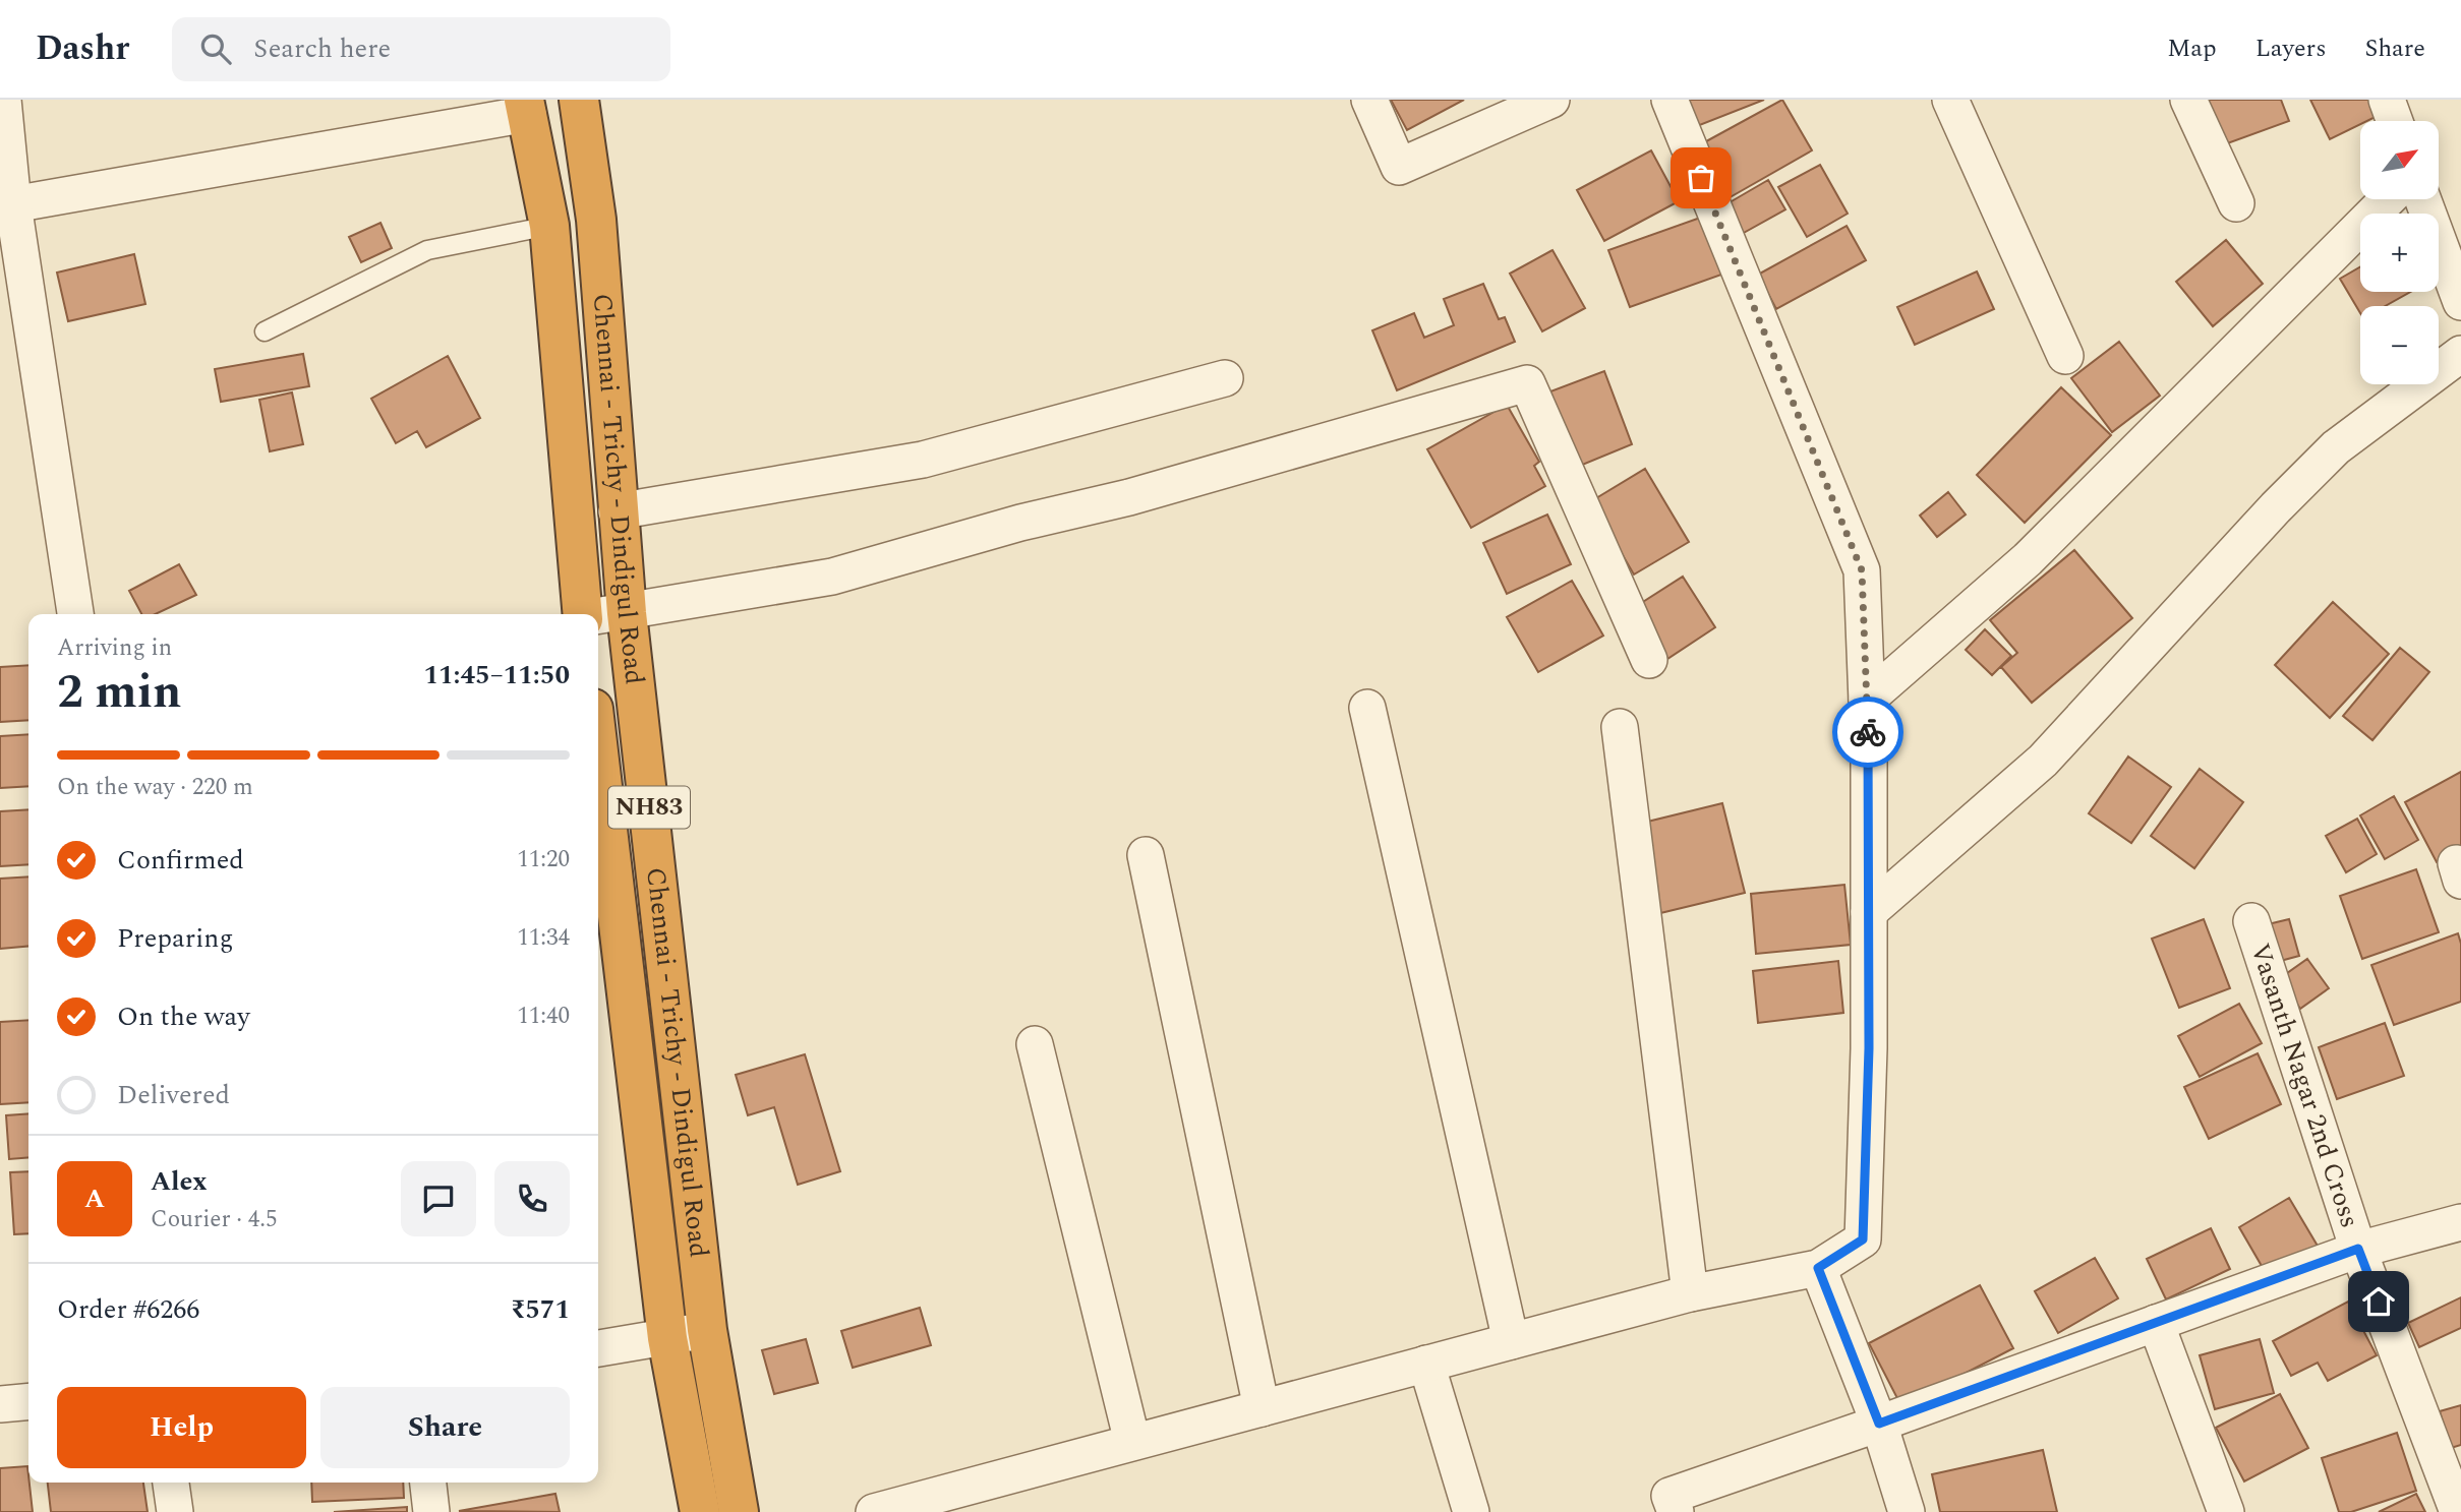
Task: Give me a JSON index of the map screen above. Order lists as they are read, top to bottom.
{
  "streets": {
    "highway": ["Chennai - Trichy - Dindigul Road", "NH83"],
    "street": ["Vasanth Nagar 2nd Cross"]
  },
  "north": "top right",
  "page": {
    "header": "Dashr",
    "search": "Search here",
    "nav": ["Map", "Layers", "Share"],
    "map_buttons": ["+", "−"],
    "heading": ["2 min", "Arriving in", "11:45–11:50"],
    "panel": [
      "Alex",
      "Courier · 4.5",
      "Order #6266",
      "₹571"
    ],
    "bar": "On the way · 220 m",
    "list": [
      ["Confirmed", "11:20"],
      ["Preparing", "11:34"],
      ["On the way", "11:40"],
      "Delivered"
    ],
    "round": "A",
    "buttons": ["Help", "Share"]
  }
}
